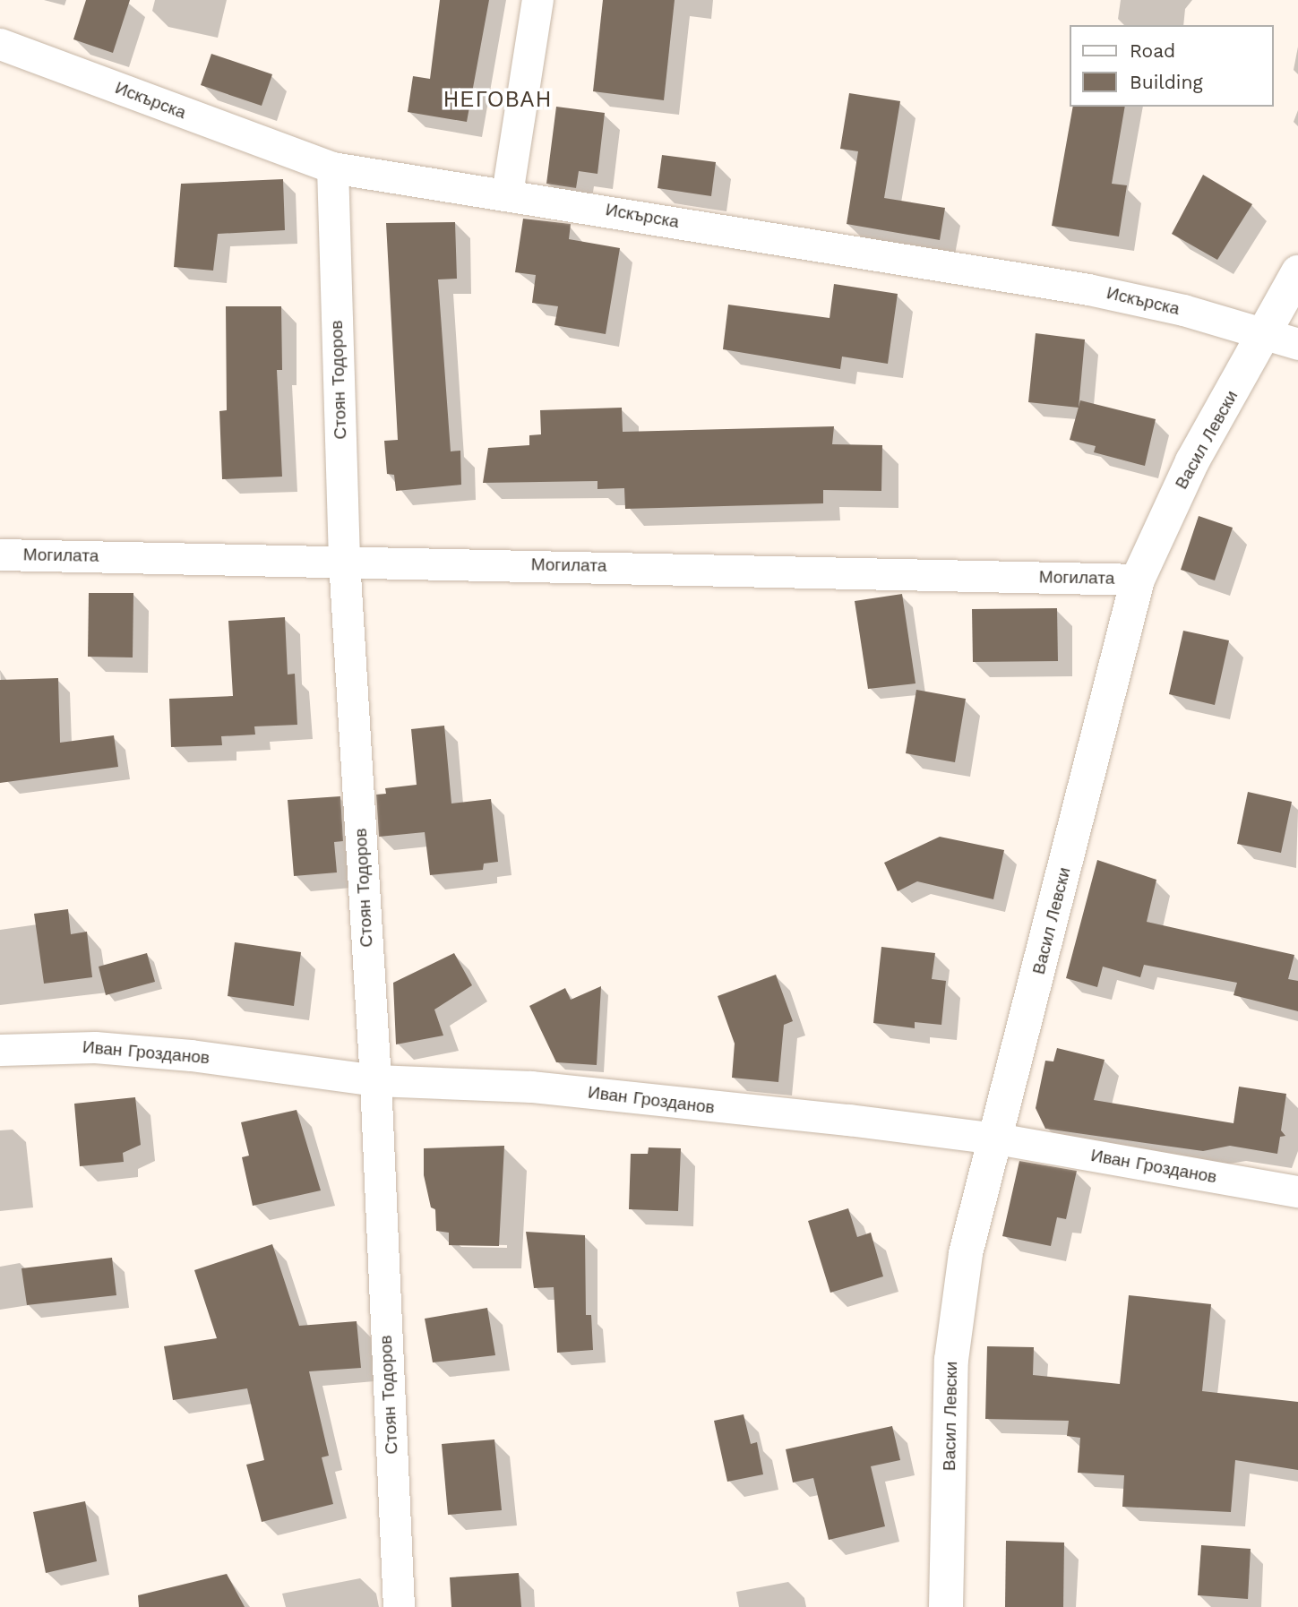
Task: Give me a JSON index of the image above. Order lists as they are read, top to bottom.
{
  "streets": {
    "street": [
      "Искърска",
      "Стоян Тодоров",
      "Васил Левски",
      "Могилата",
      "Иван Грозданов"
    ]
  },
  "crossings": [
    ["Искърска", "Стоян Тодоров"],
    ["Искърска", "Васил Левски"],
    ["Стоян Тодоров", "Могилата"],
    ["Стоян Тодоров", "Иван Грозданов"],
    ["Васил Левски", "Могилата"],
    ["Васил Левски", "Иван Грозданов"]
  ],
  "districts": ["НЕГОВАН"],
  "legend": ["Road", "Building"]
}
